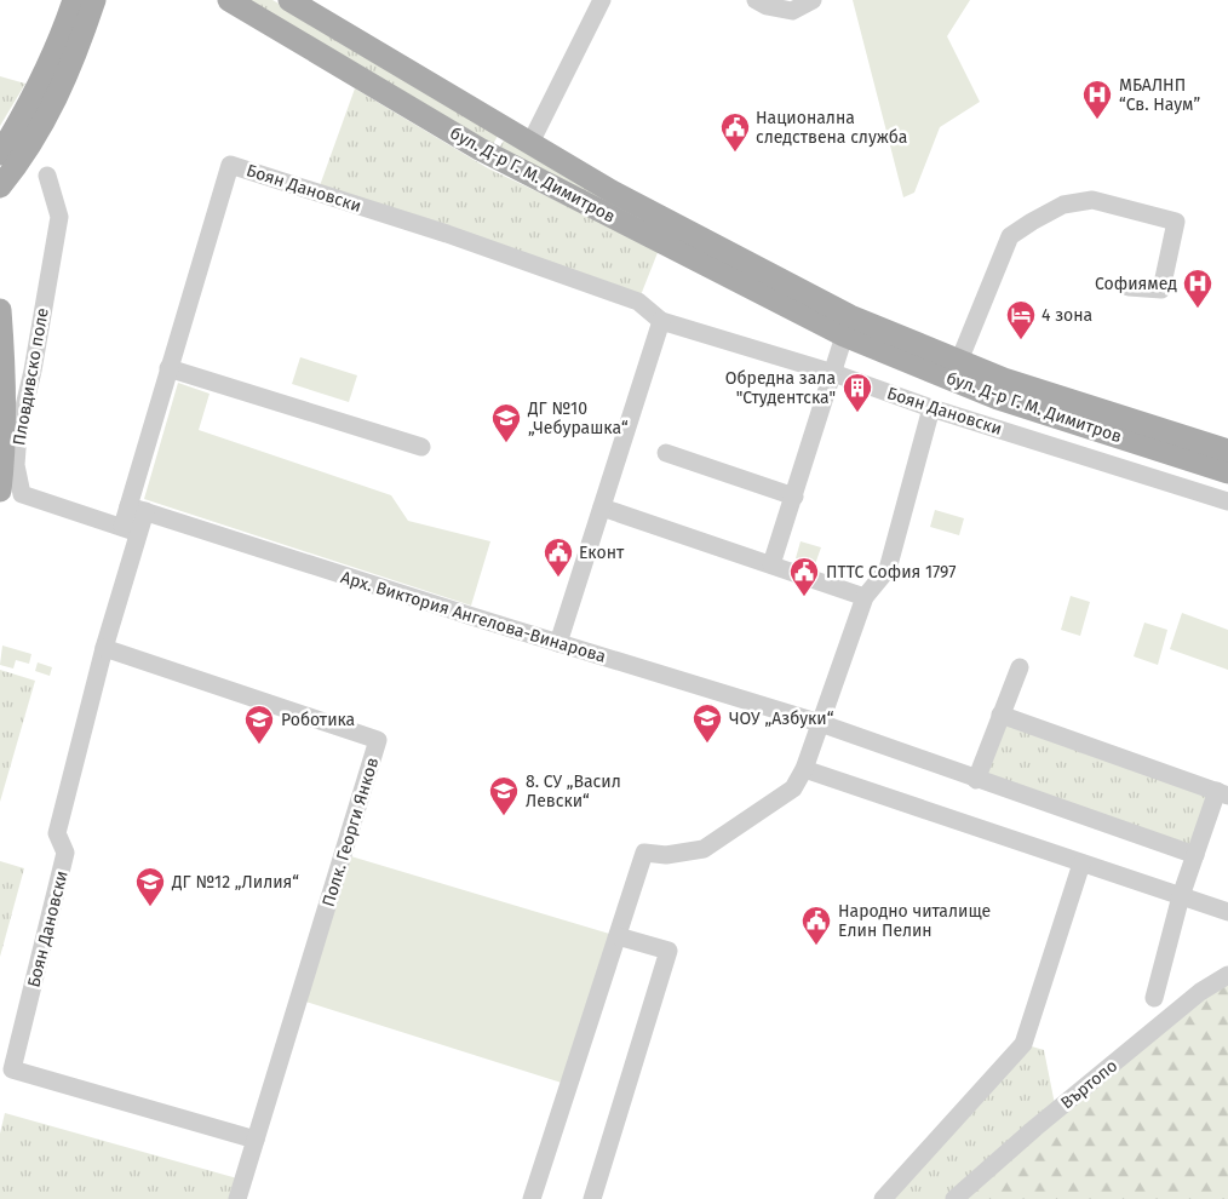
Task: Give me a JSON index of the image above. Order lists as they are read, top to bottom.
{
  "streets": {
    "main road": ["бул. Д-р Г. М. Димитров"],
    "street": [
      "Боян Дановски",
      "Пловдивско поле",
      "Арх. Виктория Ангелова-Винарова",
      "Полк. Георги Янков",
      "Въртопо"
    ]
  },
  "crossings": [
    ["Боян Дановски", "Пловдивско поле"],
    ["Боян Дановски", "Арх. Виктория Ангелова-Винарова"],
    ["Боян Дановски", "Полк. Георги Янков"]
  ],
  "places": {
    "hospital": ["MБАЛНП “Св. Наум”", "Софиямед"],
    "public building": [
      "Национална следствена служба",
      "Еконт",
      "ПТТС София 1797",
      "Народно читалище Елин Пелин"
    ],
    "hotel": ["4 зона"],
    "building": ["Обредна зала \"Студентска\""],
    "school or university": [
      "ДГ №10 „Чебурашка“",
      "ЧОУ „Азбуки“",
      "Роботика",
      "8. СУ „Васил Левски“",
      "ДГ №12 „Лилия“"
    ]
  }
}
